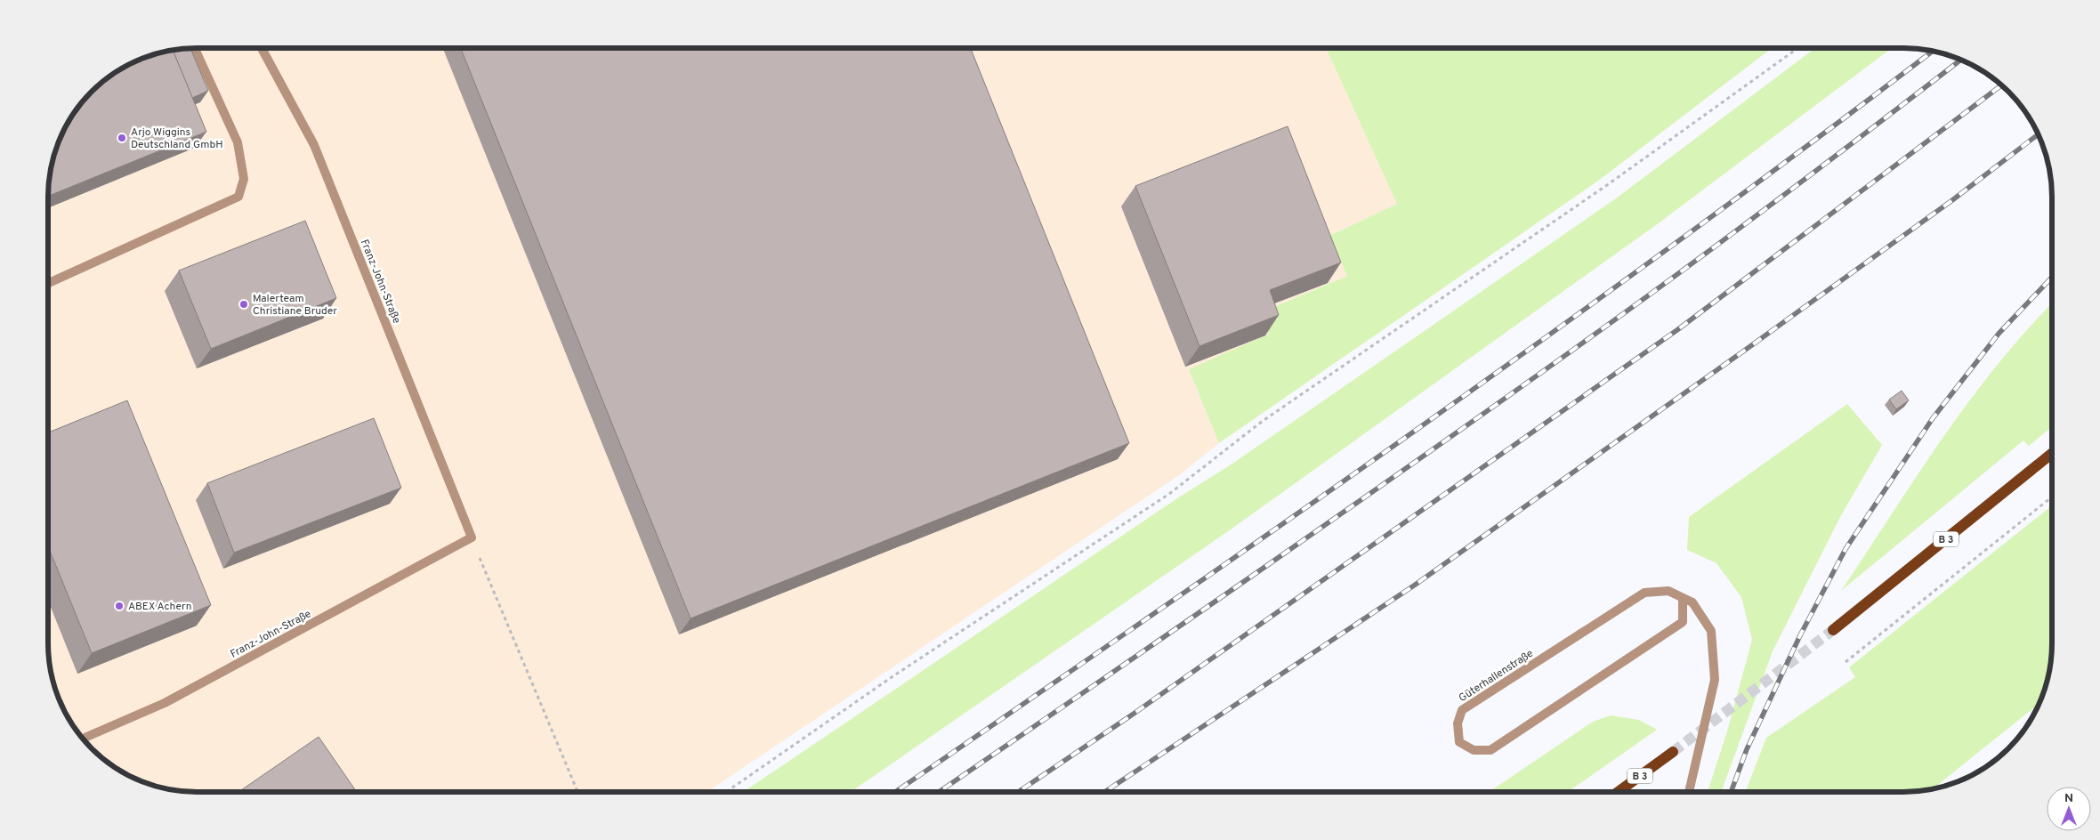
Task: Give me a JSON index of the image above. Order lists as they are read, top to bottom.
{
  "streets": {
    "main road": ["B 3"],
    "street": ["Franz-John-Straße", "Güterhallenstraße"]
  },
  "places": ["Arjo Wiggins Deutschland GmbH", "Malerteam Christiane Bruder", "ABEX Achern"],
  "north": "top"
}
